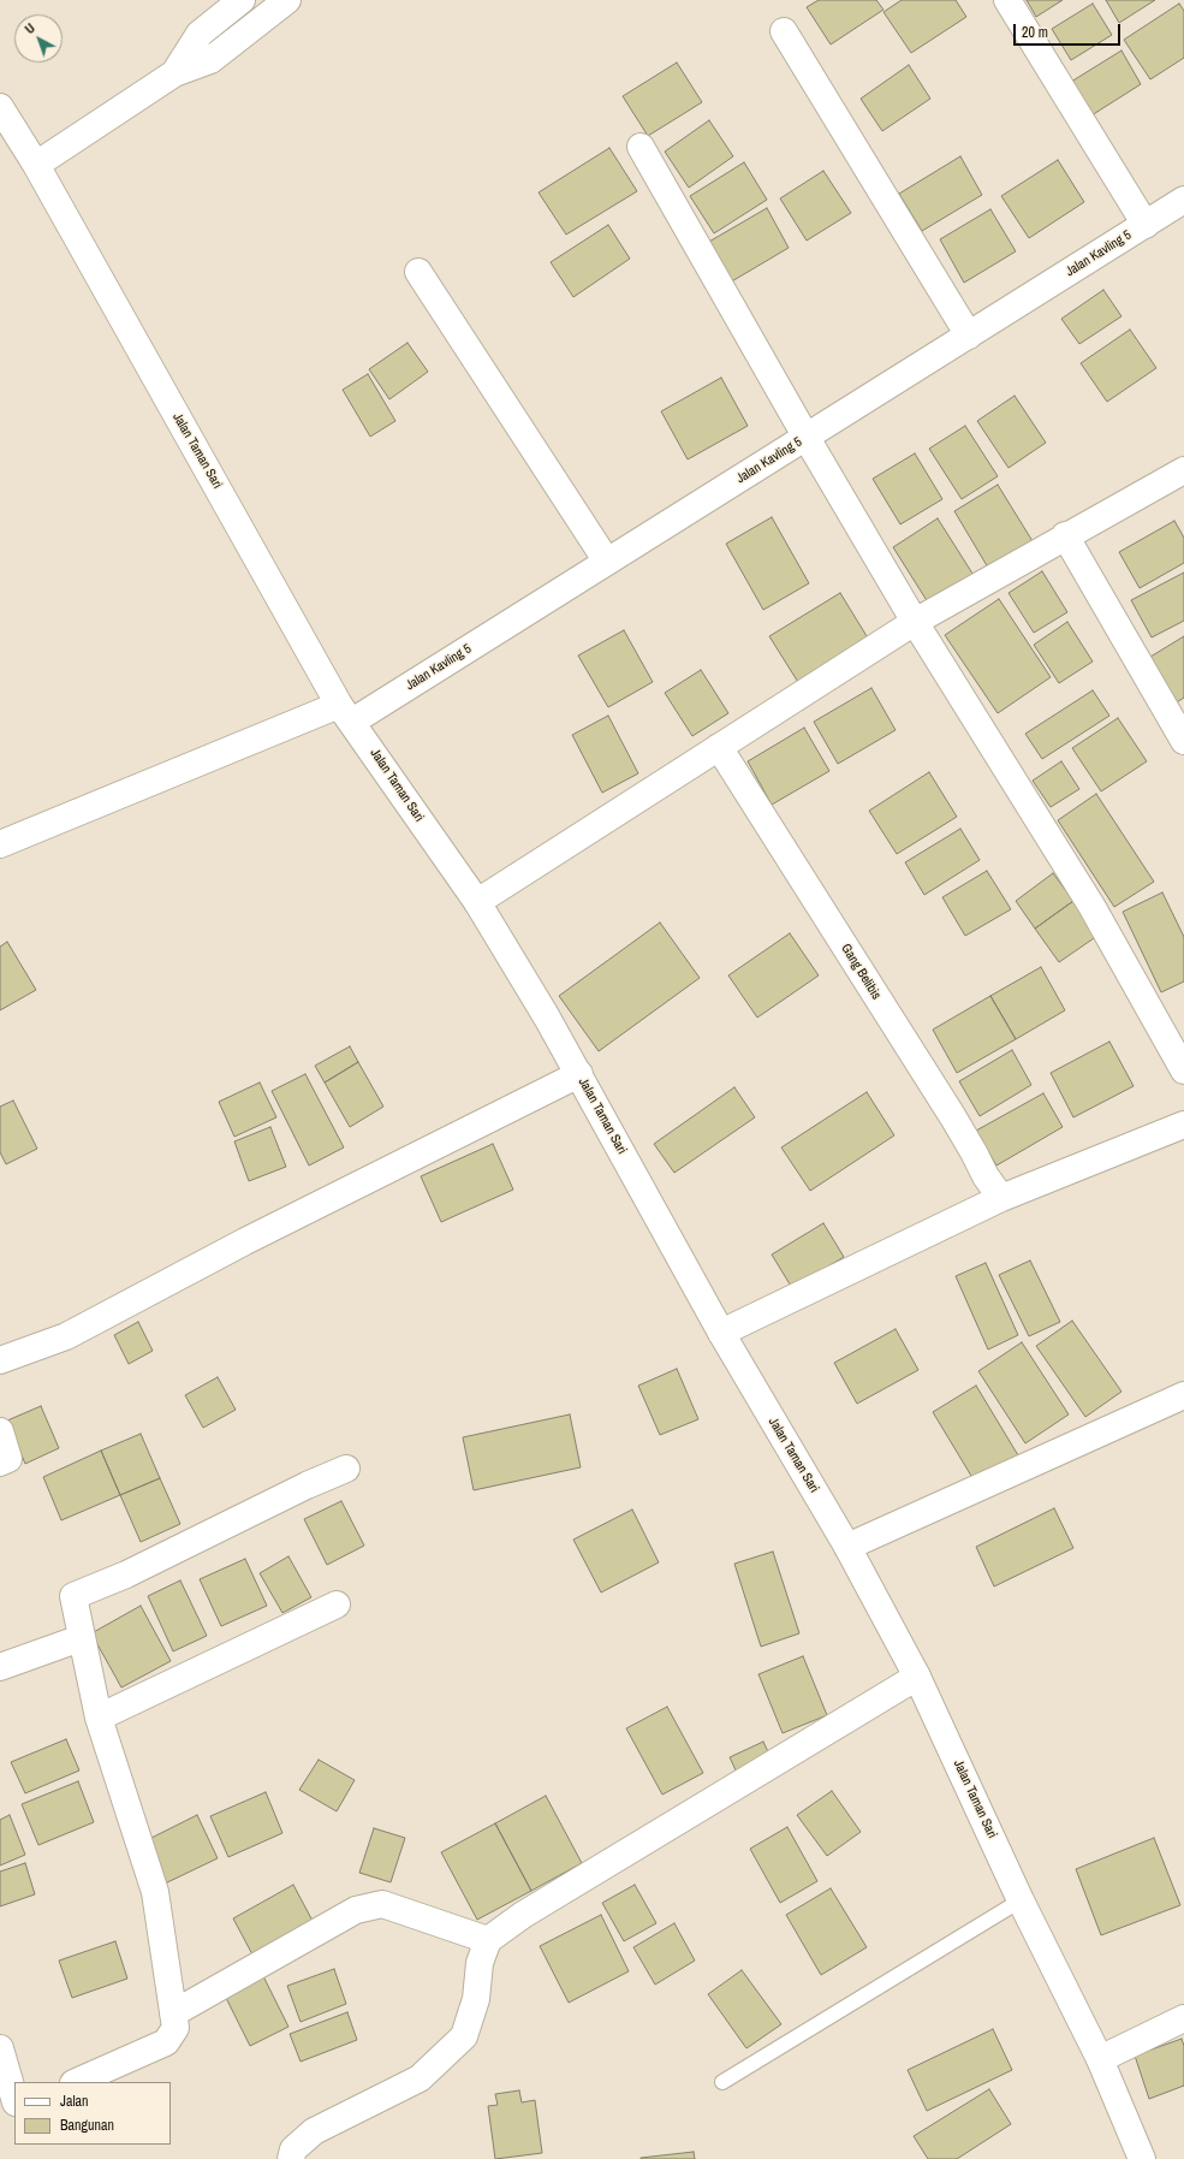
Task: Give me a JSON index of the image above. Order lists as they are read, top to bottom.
{
  "streets": {
    "street": ["Jalan Kavling 5", "Jalan Taman Sari", "Gang Belibis"]
  },
  "crossings": [
    ["Jalan Kavling 5", "Jalan Taman Sari"]
  ],
  "legend": ["Jalan", "Bangunan"],
  "scale_bar": "20 m",
  "north": "top left"
}
